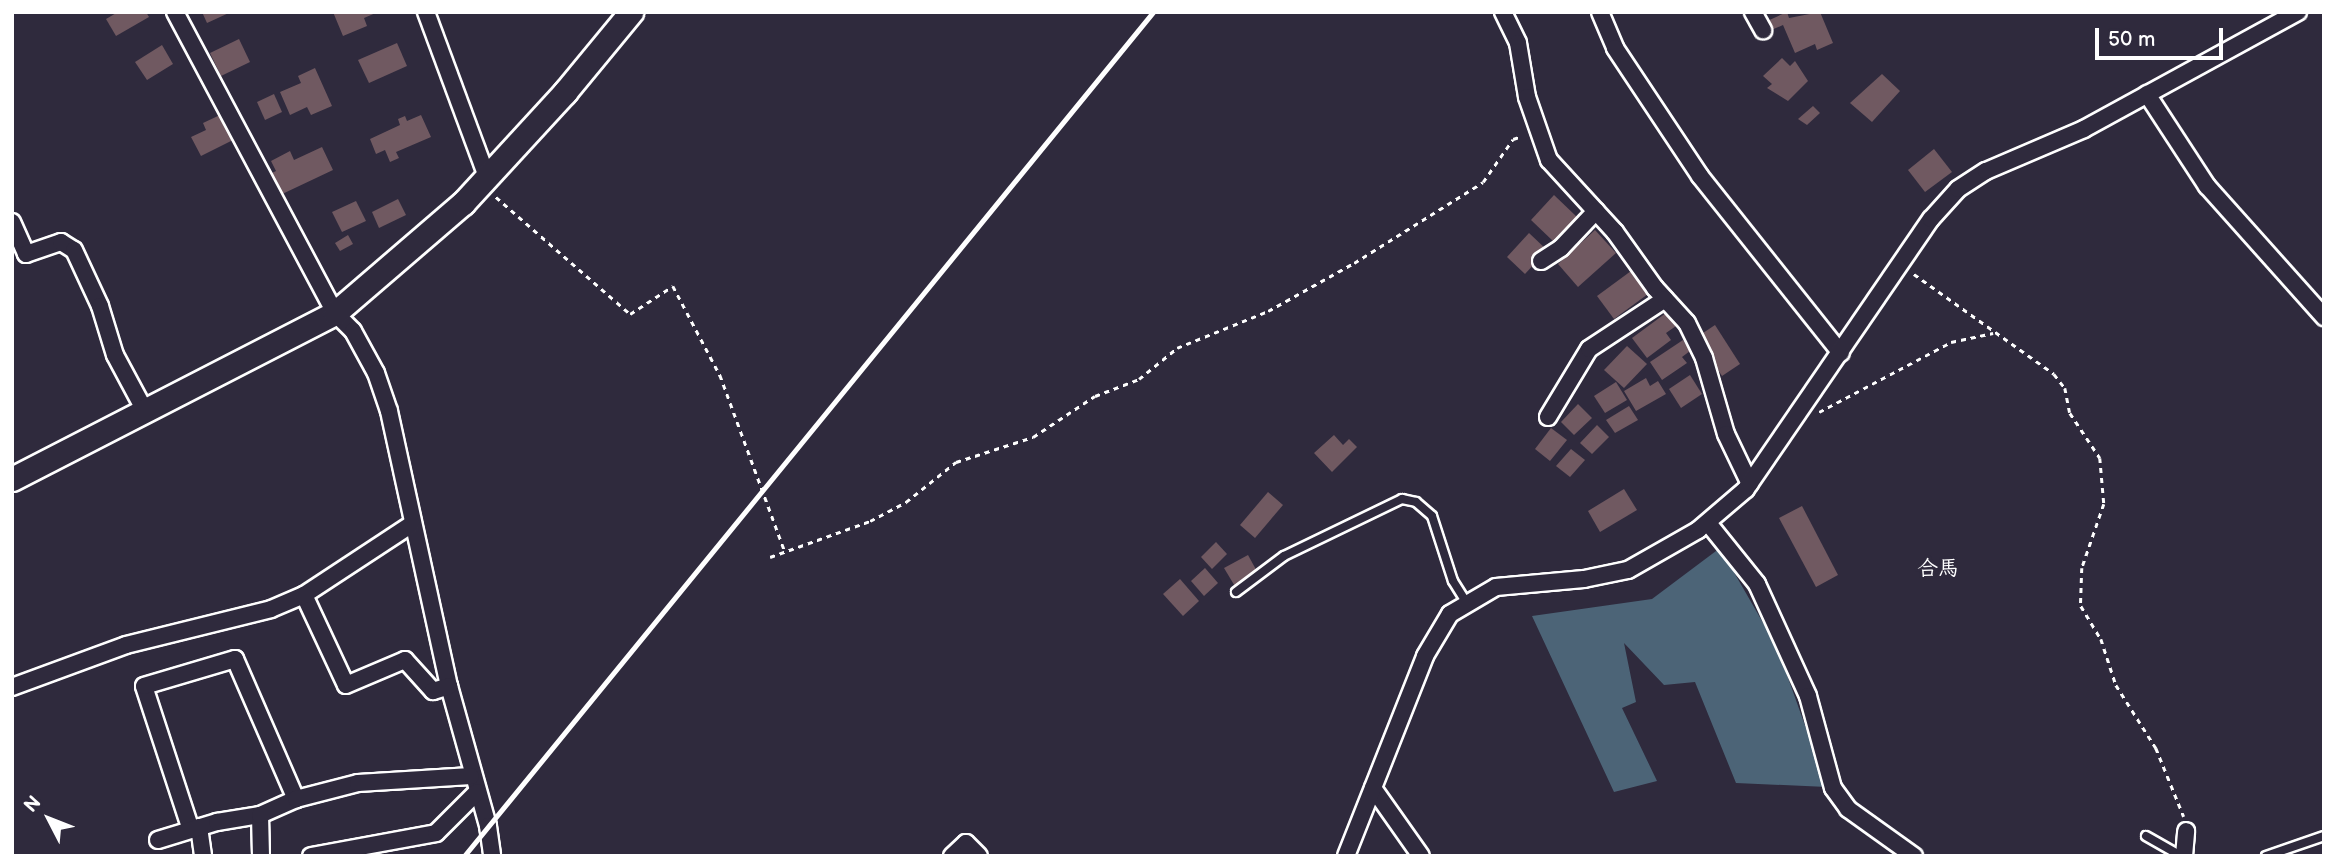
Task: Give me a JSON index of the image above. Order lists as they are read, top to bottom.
{
  "districts": ["合馬"],
  "scale_bar": "50 m",
  "north": "top left"
}
